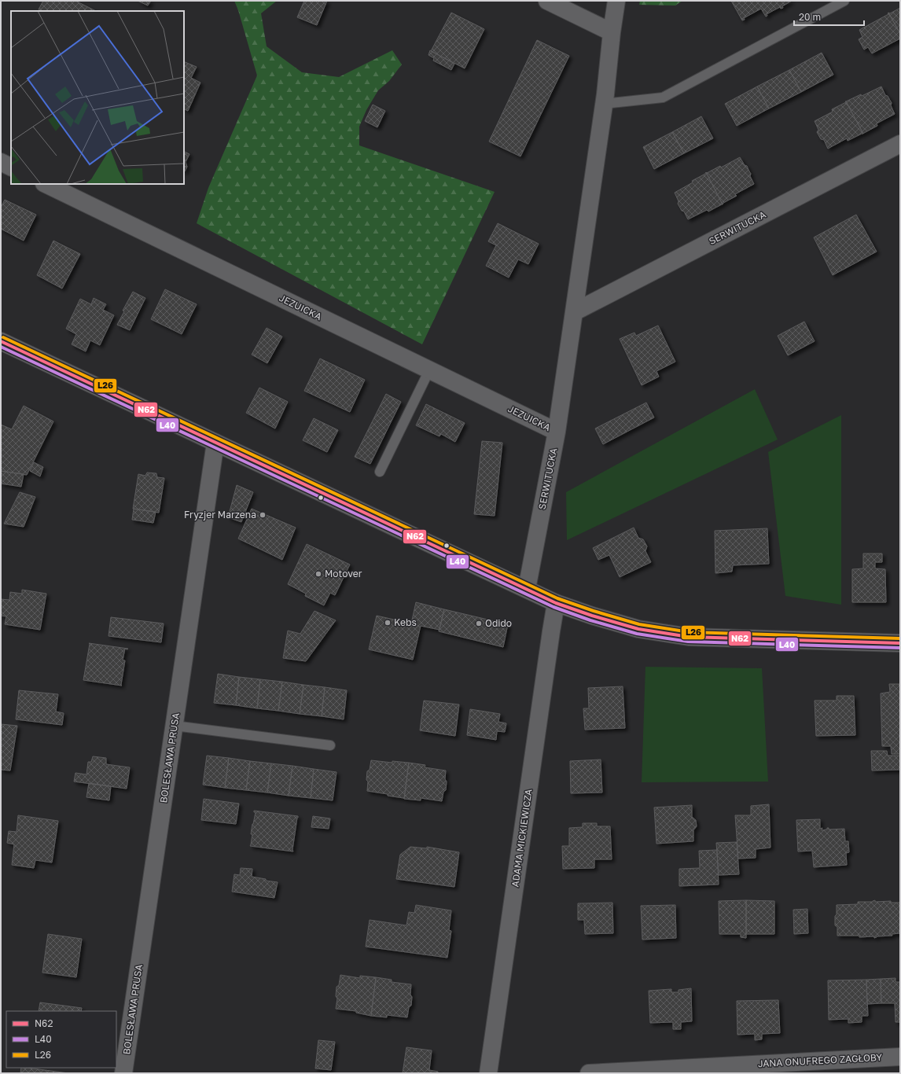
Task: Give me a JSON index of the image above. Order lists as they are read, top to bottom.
{
  "streets": {
    "street": [
      "SERWITUCKA",
      "JEZUICKA",
      "BOLESŁAWA PRUSA",
      "ADAMA MICKIEWICZA",
      "JANA ONUFREGO ZAGŁOBY"
    ]
  },
  "crossings": [
    ["SERWITUCKA", "JEZUICKA"]
  ],
  "places": [
    "Fryzjer Marzena",
    "Motover",
    "Kebs",
    "Odido"
  ],
  "lines": ["transit line L26", "transit line N62", "transit line L40"],
  "legend": ["N62", "L40", "L26"],
  "scale_bar": "20 m"
}
